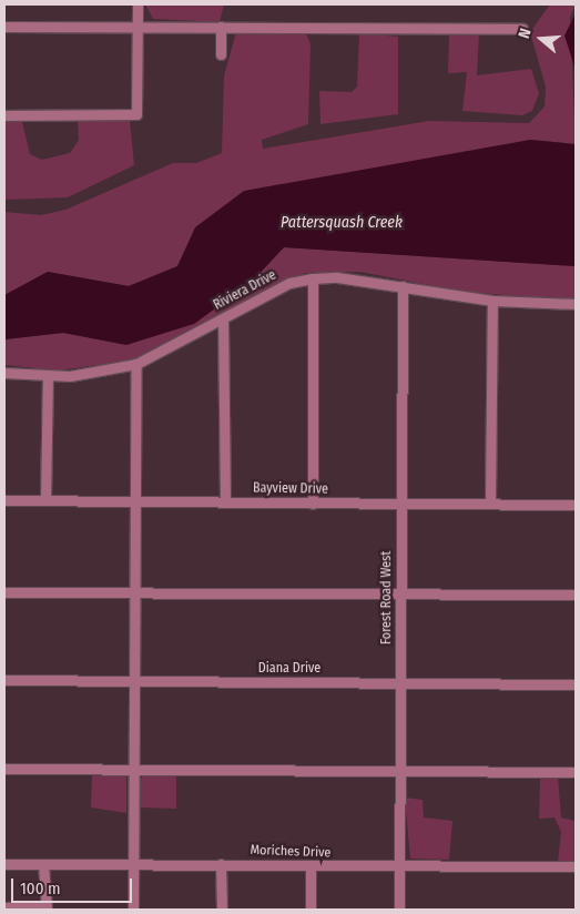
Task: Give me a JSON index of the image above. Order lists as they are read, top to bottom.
{
  "streets": {
    "street": [
      "Riviera Drive",
      "Bayview Drive",
      "Forest Road West",
      "Diana Drive",
      "Moriches Drive"
    ]
  },
  "crossings": [
    ["Riviera Drive", "Forest Road West"],
    ["Bayview Drive", "Forest Road West"],
    ["Forest Road West", "Diana Drive"],
    ["Forest Road West", "Moriches Drive"]
  ],
  "water": ["Pattersquash Creek"],
  "scale_bar": "100 m",
  "north": "left"
}
